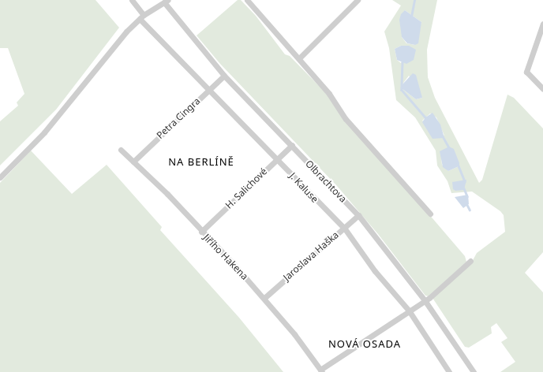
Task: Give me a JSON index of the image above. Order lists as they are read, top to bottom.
{
  "streets": {
    "street": [
      "Petra Cingra",
      "Olbrachtova",
      "J. Kaluse",
      "H. Salichové",
      "Jaroslava Haška",
      "Jiřího Hakena"
    ]
  },
  "crossings": [
    ["Petra Cingra", "Olbrachtova"],
    ["Petra Cingra", "J. Kaluse"],
    ["Petra Cingra", "Jiřího Hakena"],
    ["Olbrachtova", "H. Salichové"],
    ["Olbrachtova", "Jaroslava Haška"],
    ["J. Kaluse", "H. Salichové"],
    ["J. Kaluse", "Jaroslava Haška"],
    ["H. Salichové", "Jiřího Hakena"],
    ["Jaroslava Haška", "Jiřího Hakena"]
  ],
  "districts": ["NA BERLÍNĚ", "NOVÁ OSADA"]
}
